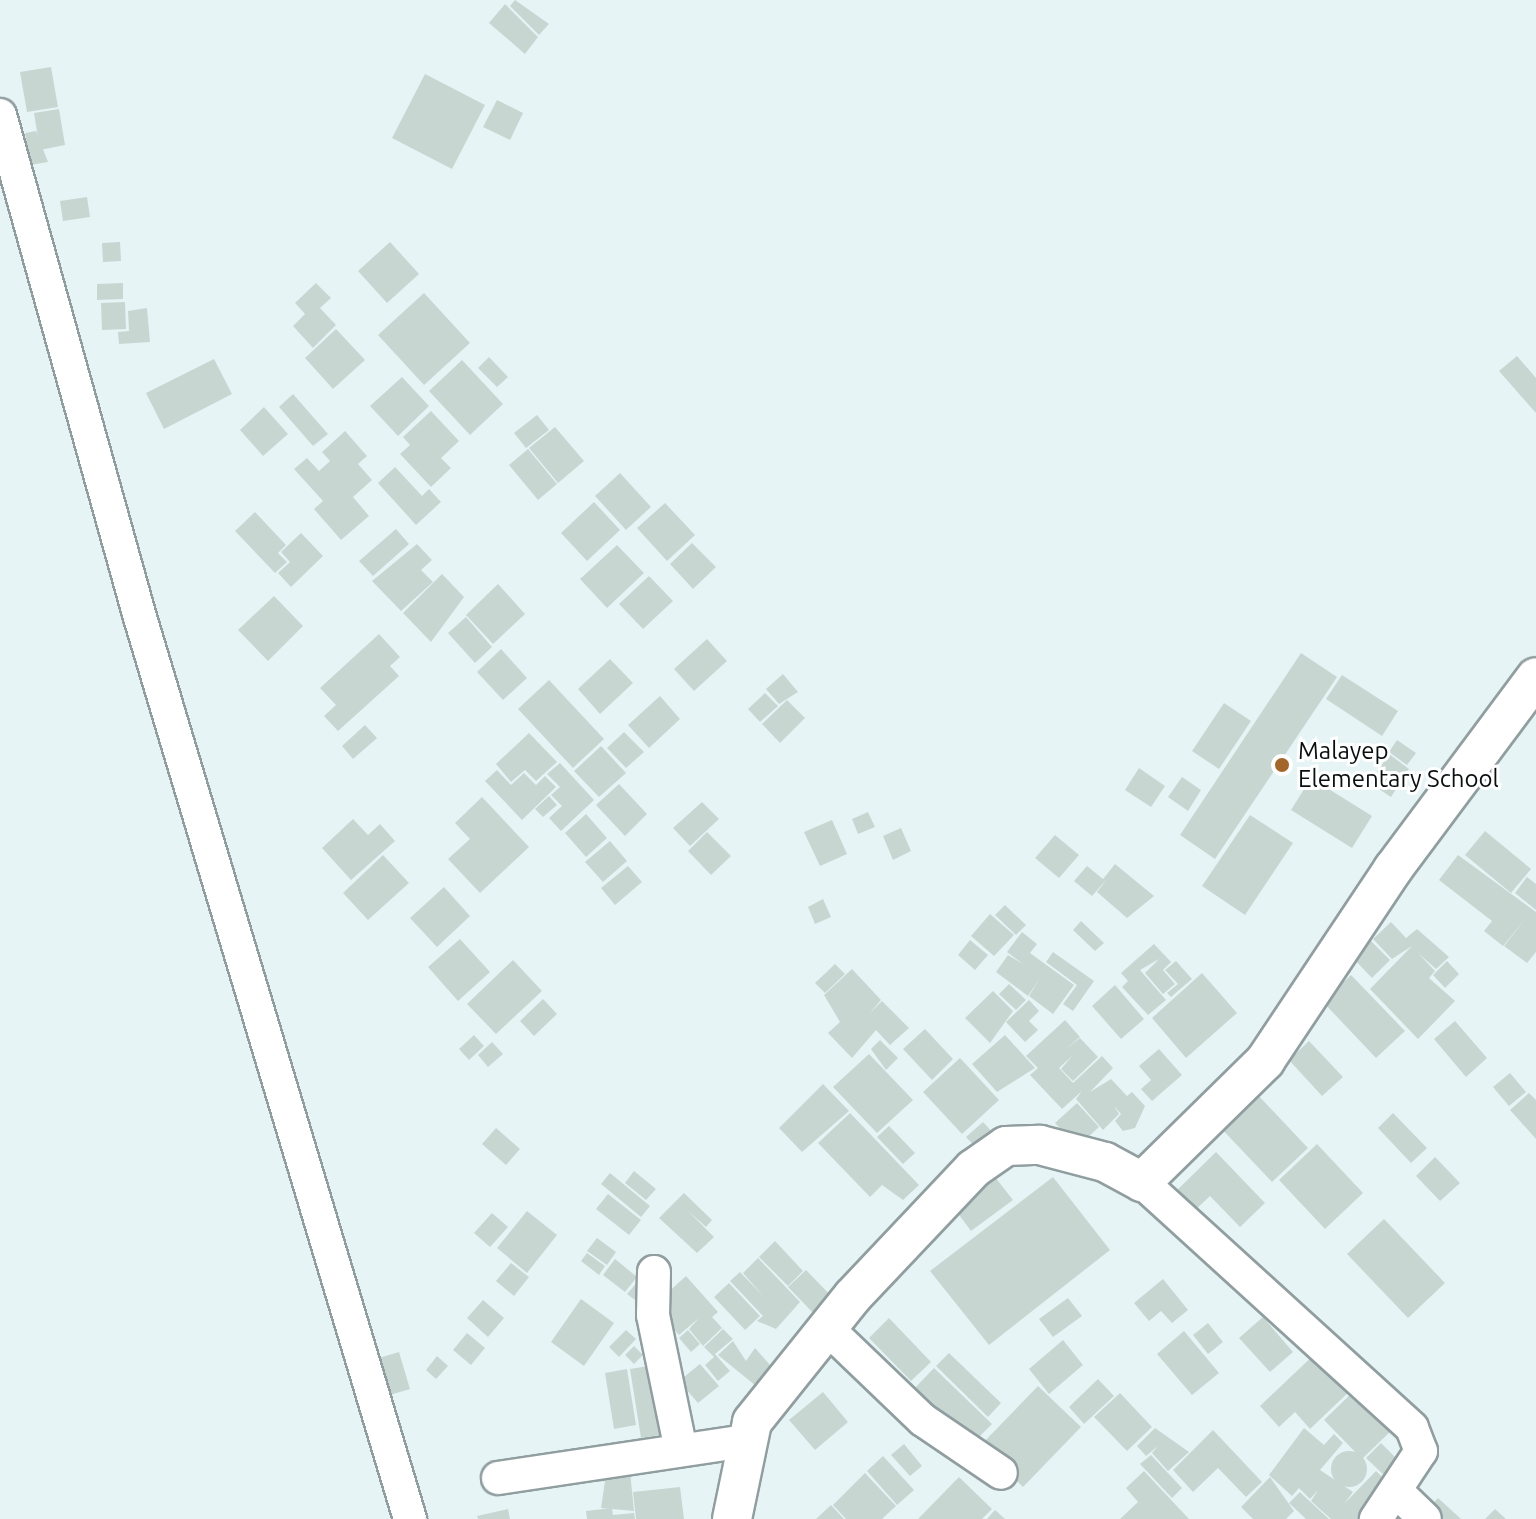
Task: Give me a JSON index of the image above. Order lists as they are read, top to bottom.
{
  "places": ["Malayep Elementary School"]
}
